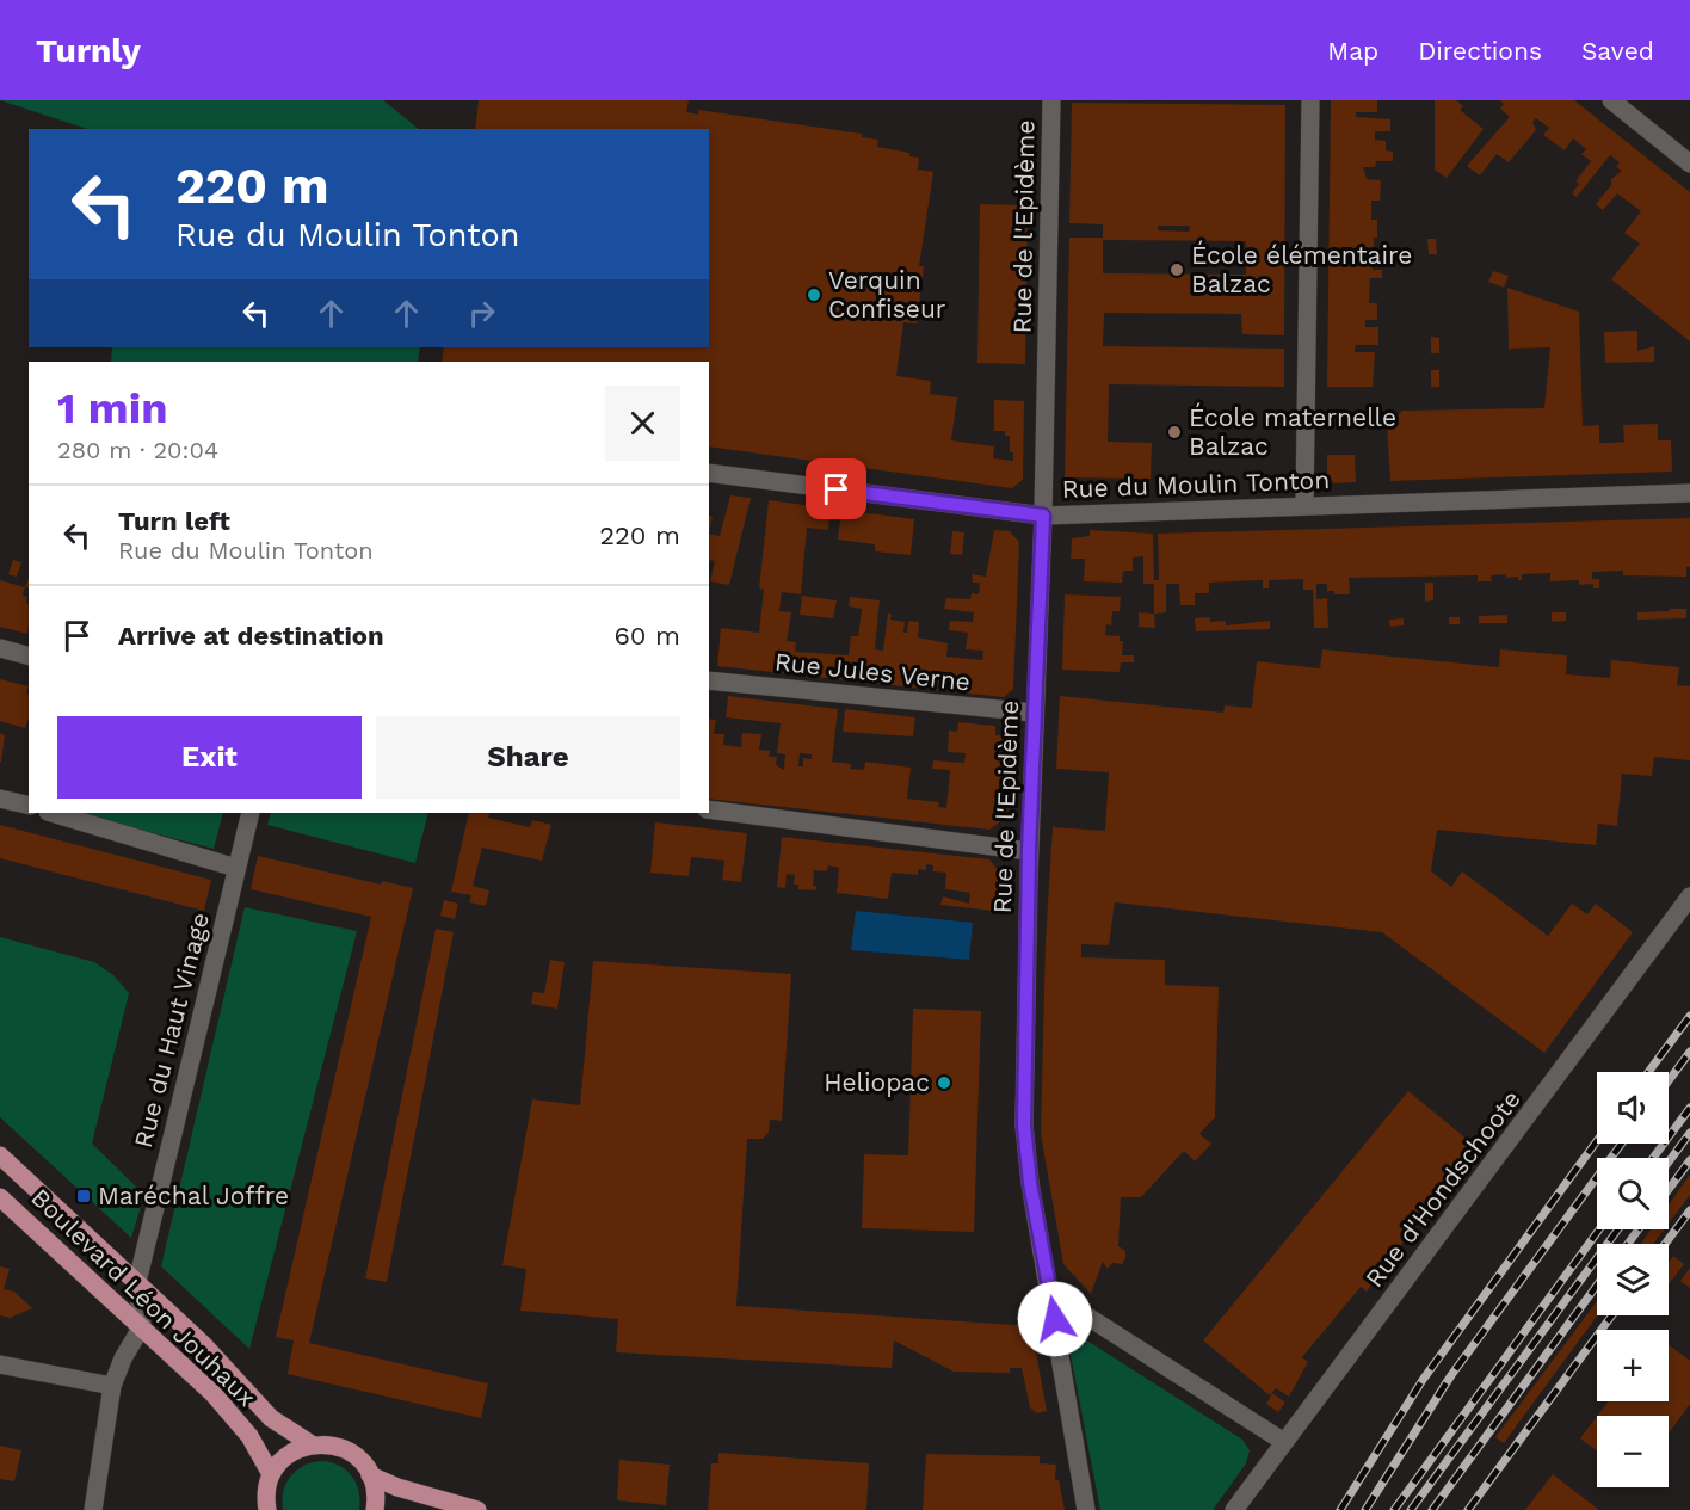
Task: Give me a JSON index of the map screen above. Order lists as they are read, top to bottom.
{
  "streets": {
    "main road": ["Boulevard Léon Jouhaux"],
    "street": [
      "Rue de l'Epidème",
      "Rue du Moulin Tonton",
      "Rue Jules Verne",
      "Rue du Haut Vinage",
      "Rue d'Hondschoote"
    ]
  },
  "crossings": [
    ["Rue de l'Epidème", "Rue du Moulin Tonton"],
    ["Rue de l'Epidème", "Rue Jules Verne"],
    ["Rue du Haut Vinage", "Boulevard Léon Jouhaux"]
  ],
  "places": {
    "other": [
      "École élémentaire Balzac",
      "Verquin Confiseur",
      "École maternelle Balzac",
      "Heliopac"
    ],
    "transit": ["Maréchal Joffre"]
  },
  "page": {
    "header": "Turnly",
    "nav": ["Map", "Directions", "Saved"],
    "turn": ["220 m", "Rue du Moulin Tonton"],
    "heading": ["1 min", "280 m · 20:04"],
    "list": [
      {
        "name": "Turn left",
        "note": "Rue du Moulin Tonton",
        "value": "220 m"
      },
      {
        "name": "Arrive at destination",
        "value": "60 m"
      }
    ],
    "buttons": ["Exit", "Share"],
    "map_buttons": ["+", "−"]
  }
}
